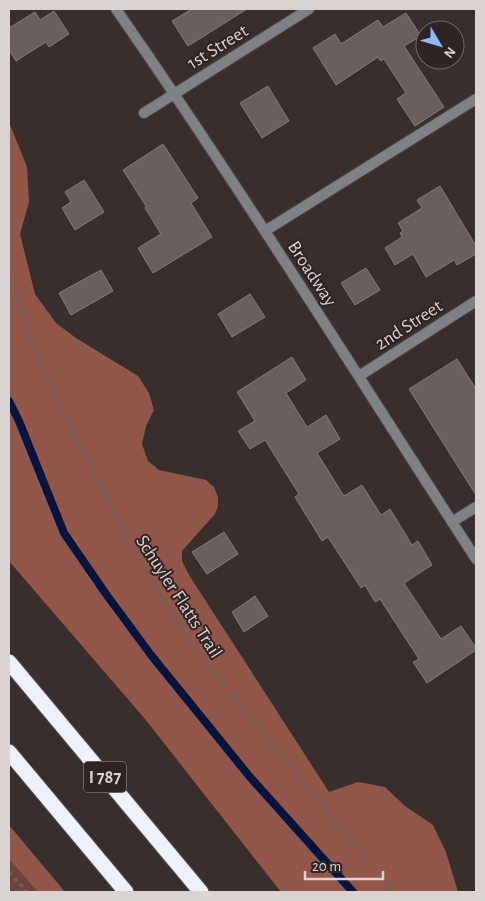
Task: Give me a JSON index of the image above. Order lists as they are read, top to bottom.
{
  "streets": {
    "highway": ["I 787"],
    "street": ["1st Street", "Broadway", "2nd Street"],
    "path": ["Schuyler Flatts Trail"]
  },
  "crossings": [
    ["1st Street", "Broadway"],
    ["Broadway", "2nd Street"]
  ],
  "scale_bar": "20 m",
  "north": "bottom right"
}
